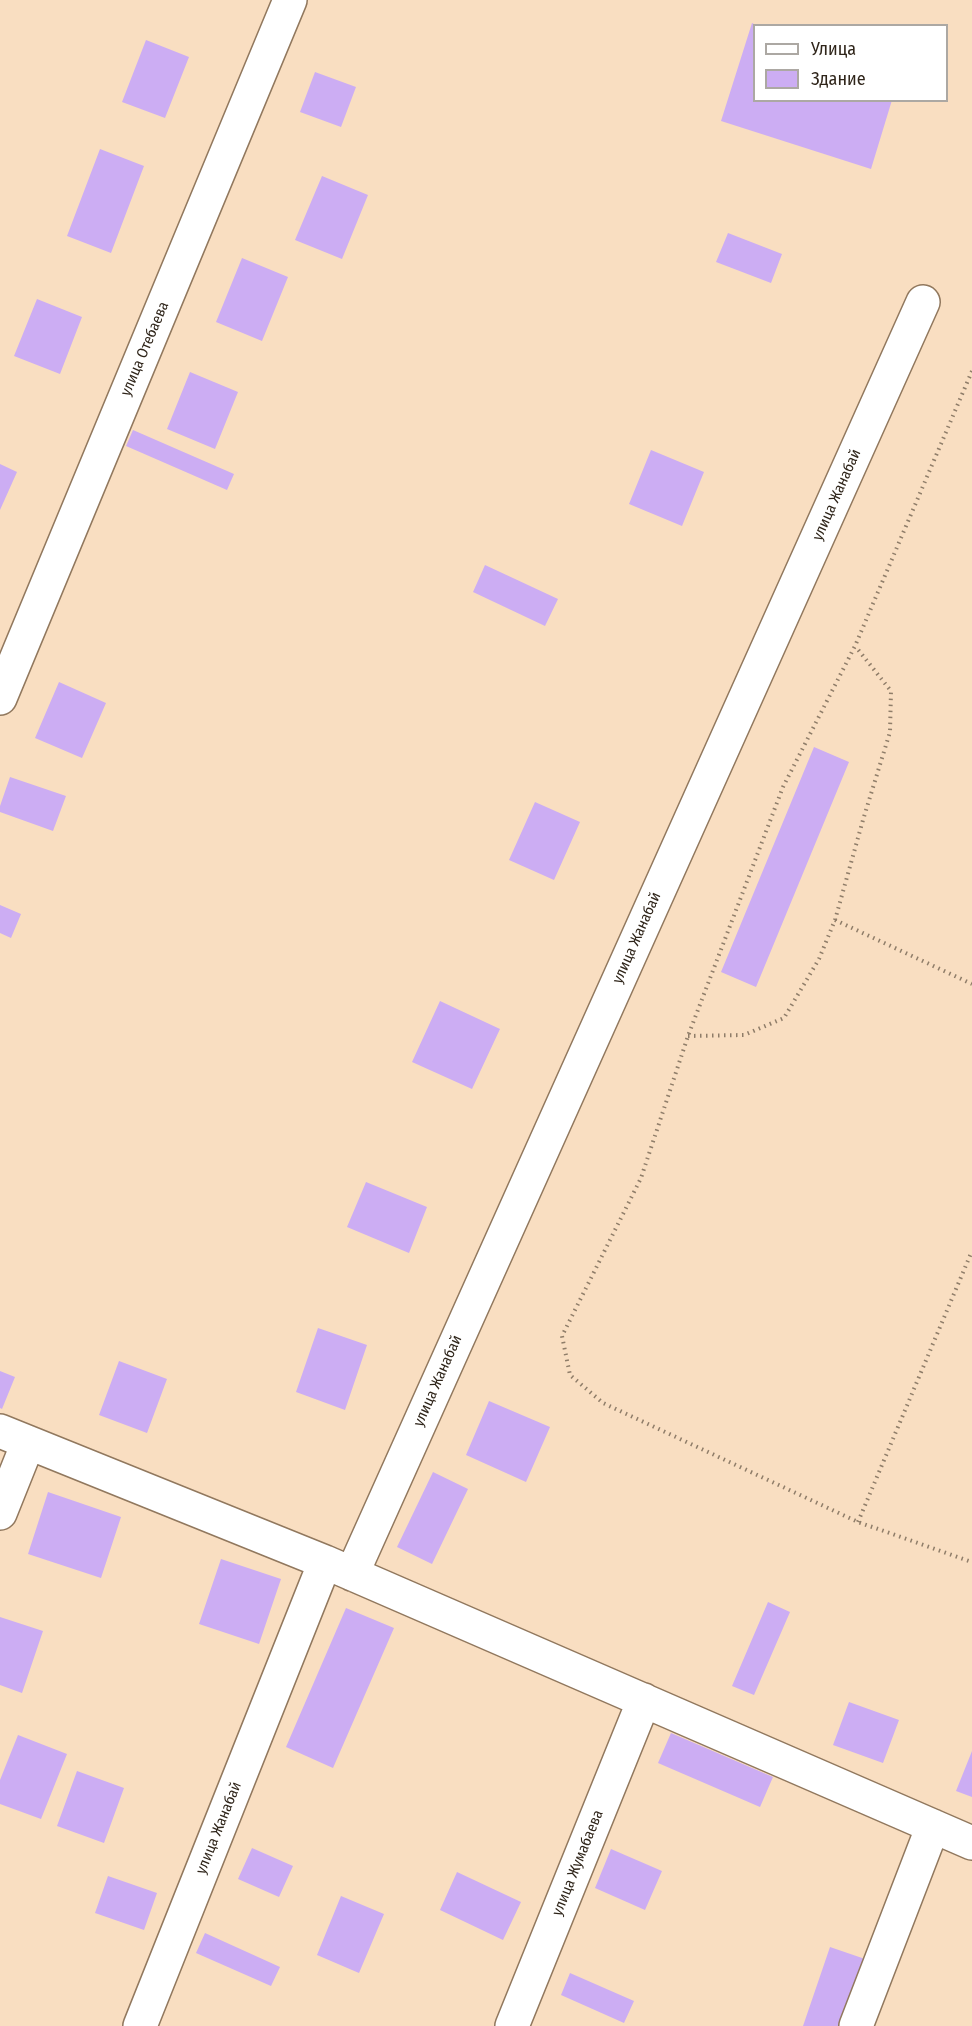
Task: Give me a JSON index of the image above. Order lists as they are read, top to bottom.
{
  "streets": {
    "street": ["улица Отебаева", "улица Жанабай", "улица Жумабаева"]
  },
  "legend": ["Улица", "Здание"]
}
